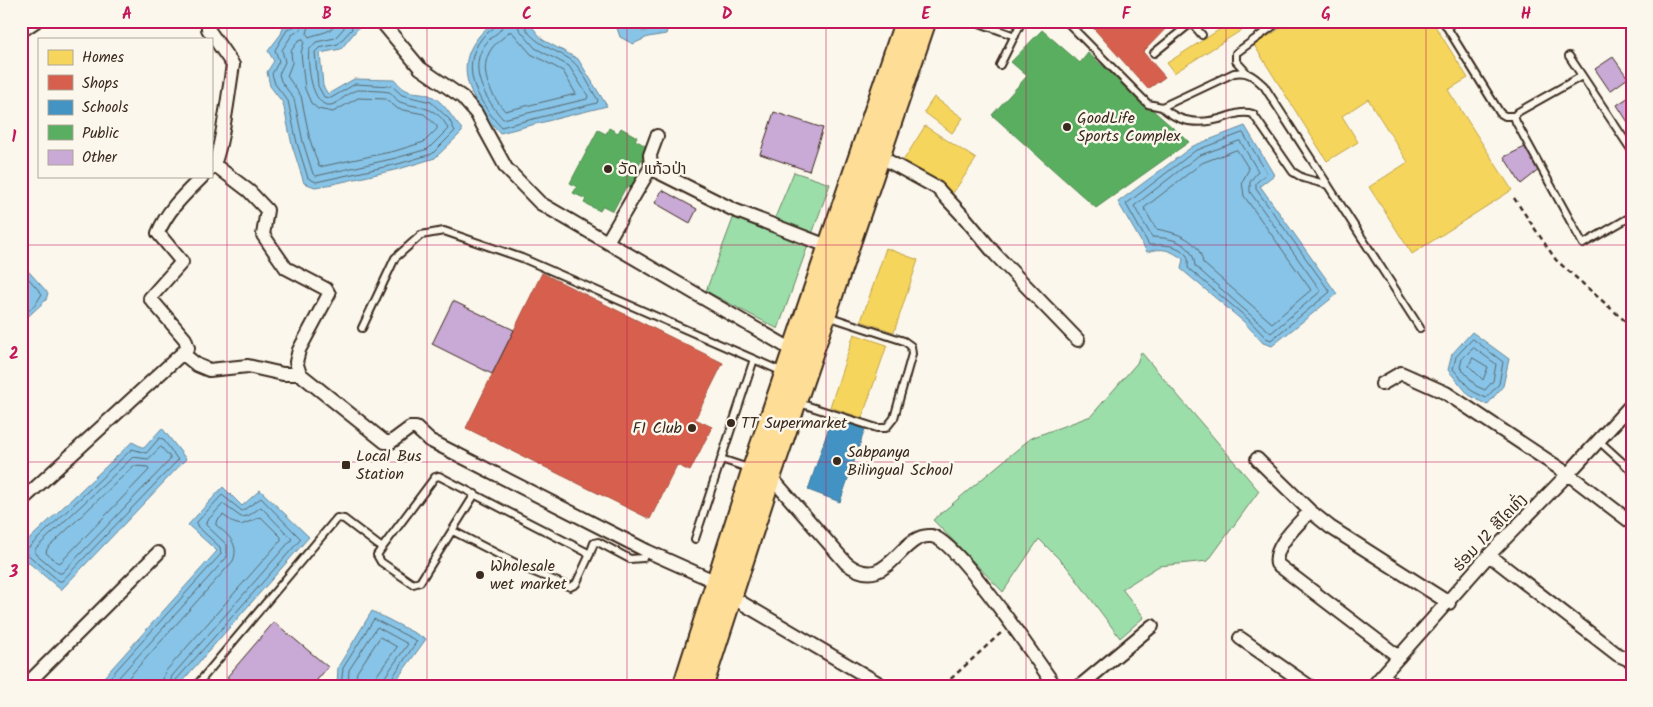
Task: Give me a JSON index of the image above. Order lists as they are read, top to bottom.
{
  "streets": {
    "street": ["ຮ່ອມ 12 ສີໄຄທົ່ງ"]
  },
  "places": {
    "other": [
      "GoodLife Sports Complex",
      "ວັດ ແກ້ວປ່າ",
      "TT Supermarket",
      "F1 Club",
      "Sabpanya Bilingual School",
      "Wholesale wet market"
    ],
    "transit": ["Local Bus Station"]
  },
  "legend": [
    "Homes",
    "Shops",
    "Schools",
    "Public",
    "Other"
  ],
  "grid": {
    "columns": [
      "A",
      "B",
      "C",
      "D",
      "E",
      "F",
      "G",
      "H"
    ],
    "rows": ["1", "2", "3"]
  }
}
